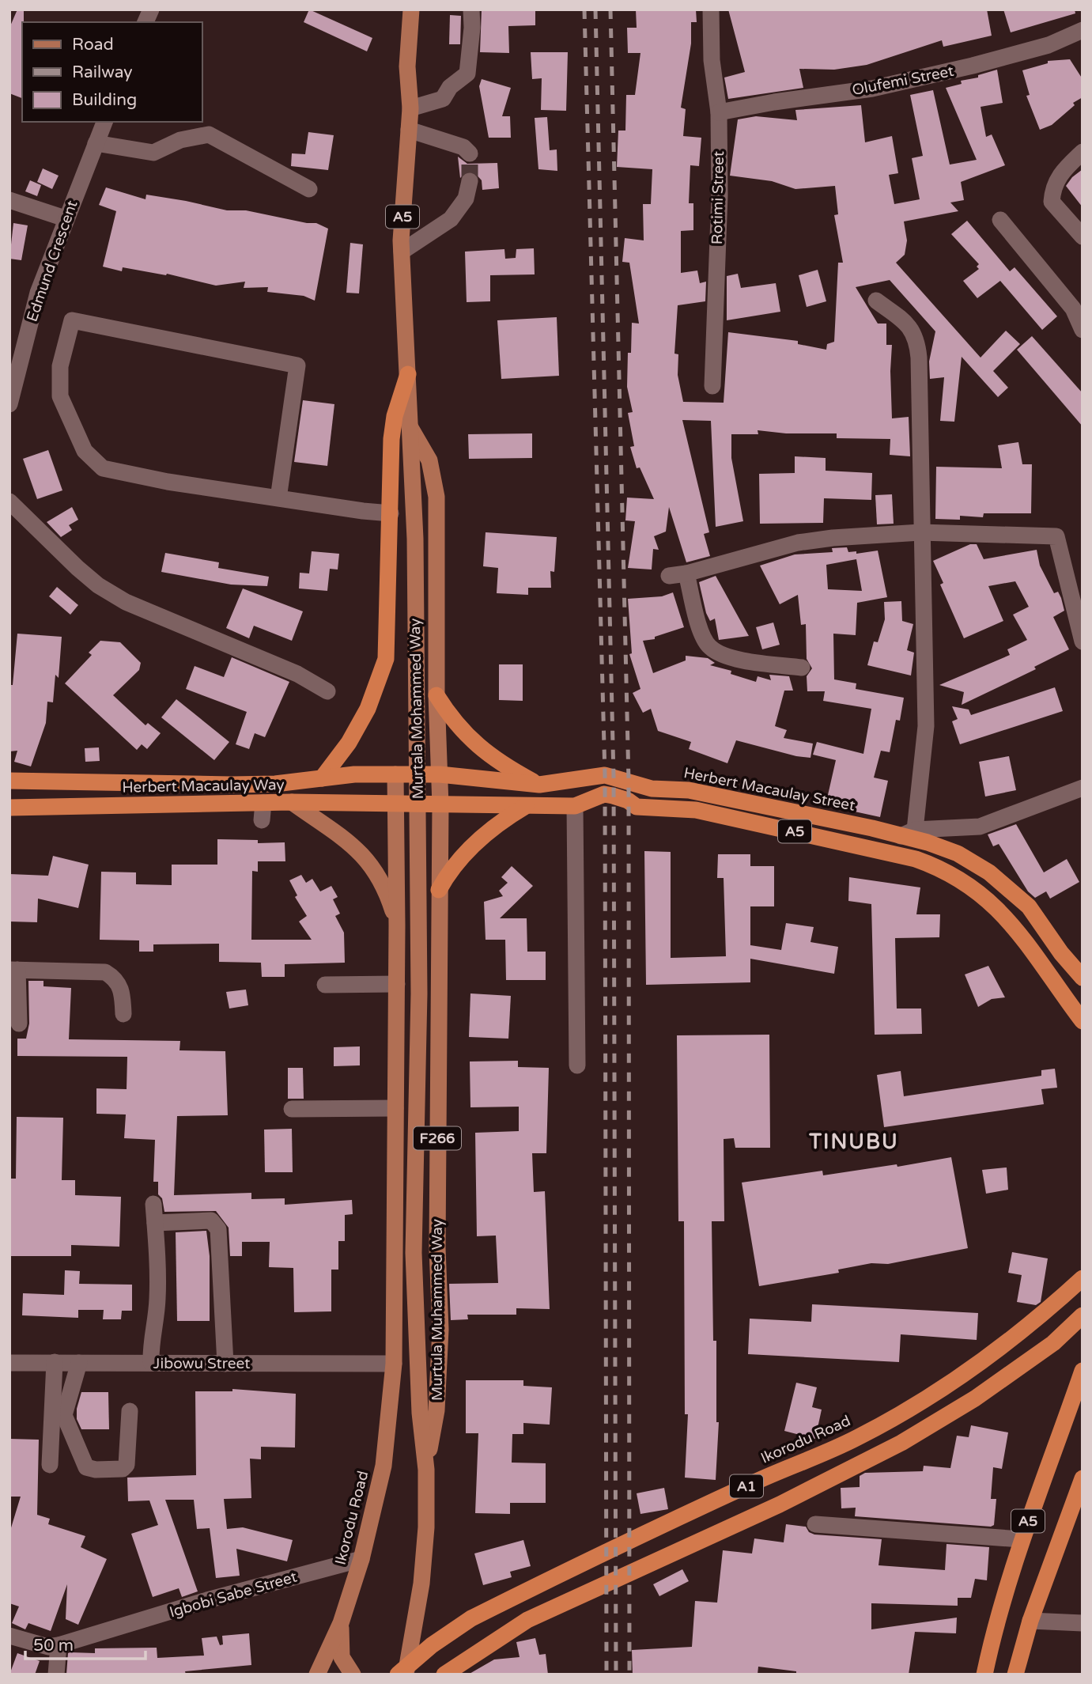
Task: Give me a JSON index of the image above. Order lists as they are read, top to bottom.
{
  "streets": {
    "highway": [
      "A5",
      "Herbert Macaulay Way",
      "Herbert Macaulay Street",
      "Ikorodu Road",
      "A1"
    ],
    "main road": ["Murtala Mohammed Way", "F266", "Murtula Muhammed Way"],
    "street": [
      "Olufemi Street",
      "Rotimi Street",
      "Edmund Crescent",
      "Jibowu Street",
      "Igbobi Sabe Street"
    ]
  },
  "crossings": [
    ["Olufemi Street", "Rotimi Street"],
    ["A5", "Murtala Mohammed Way"],
    ["A5", "Herbert Macaulay Way"],
    ["A5", "Murtula Muhammed Way"],
    ["Murtala Mohammed Way", "Murtula Muhammed Way"],
    ["Herbert Macaulay Way", "Herbert Macaulay Street"],
    ["Herbert Macaulay Street", "Murtula Muhammed Way"],
    ["Murtula Muhammed Way", "Ikorodu Road"],
    ["Jibowu Street", "Ikorodu Road"],
    ["Ikorodu Road", "Igbobi Sabe Street"]
  ],
  "districts": ["TINUBU"],
  "legend": ["Road", "Railway", "Building"],
  "scale_bar": "50 m"
}
